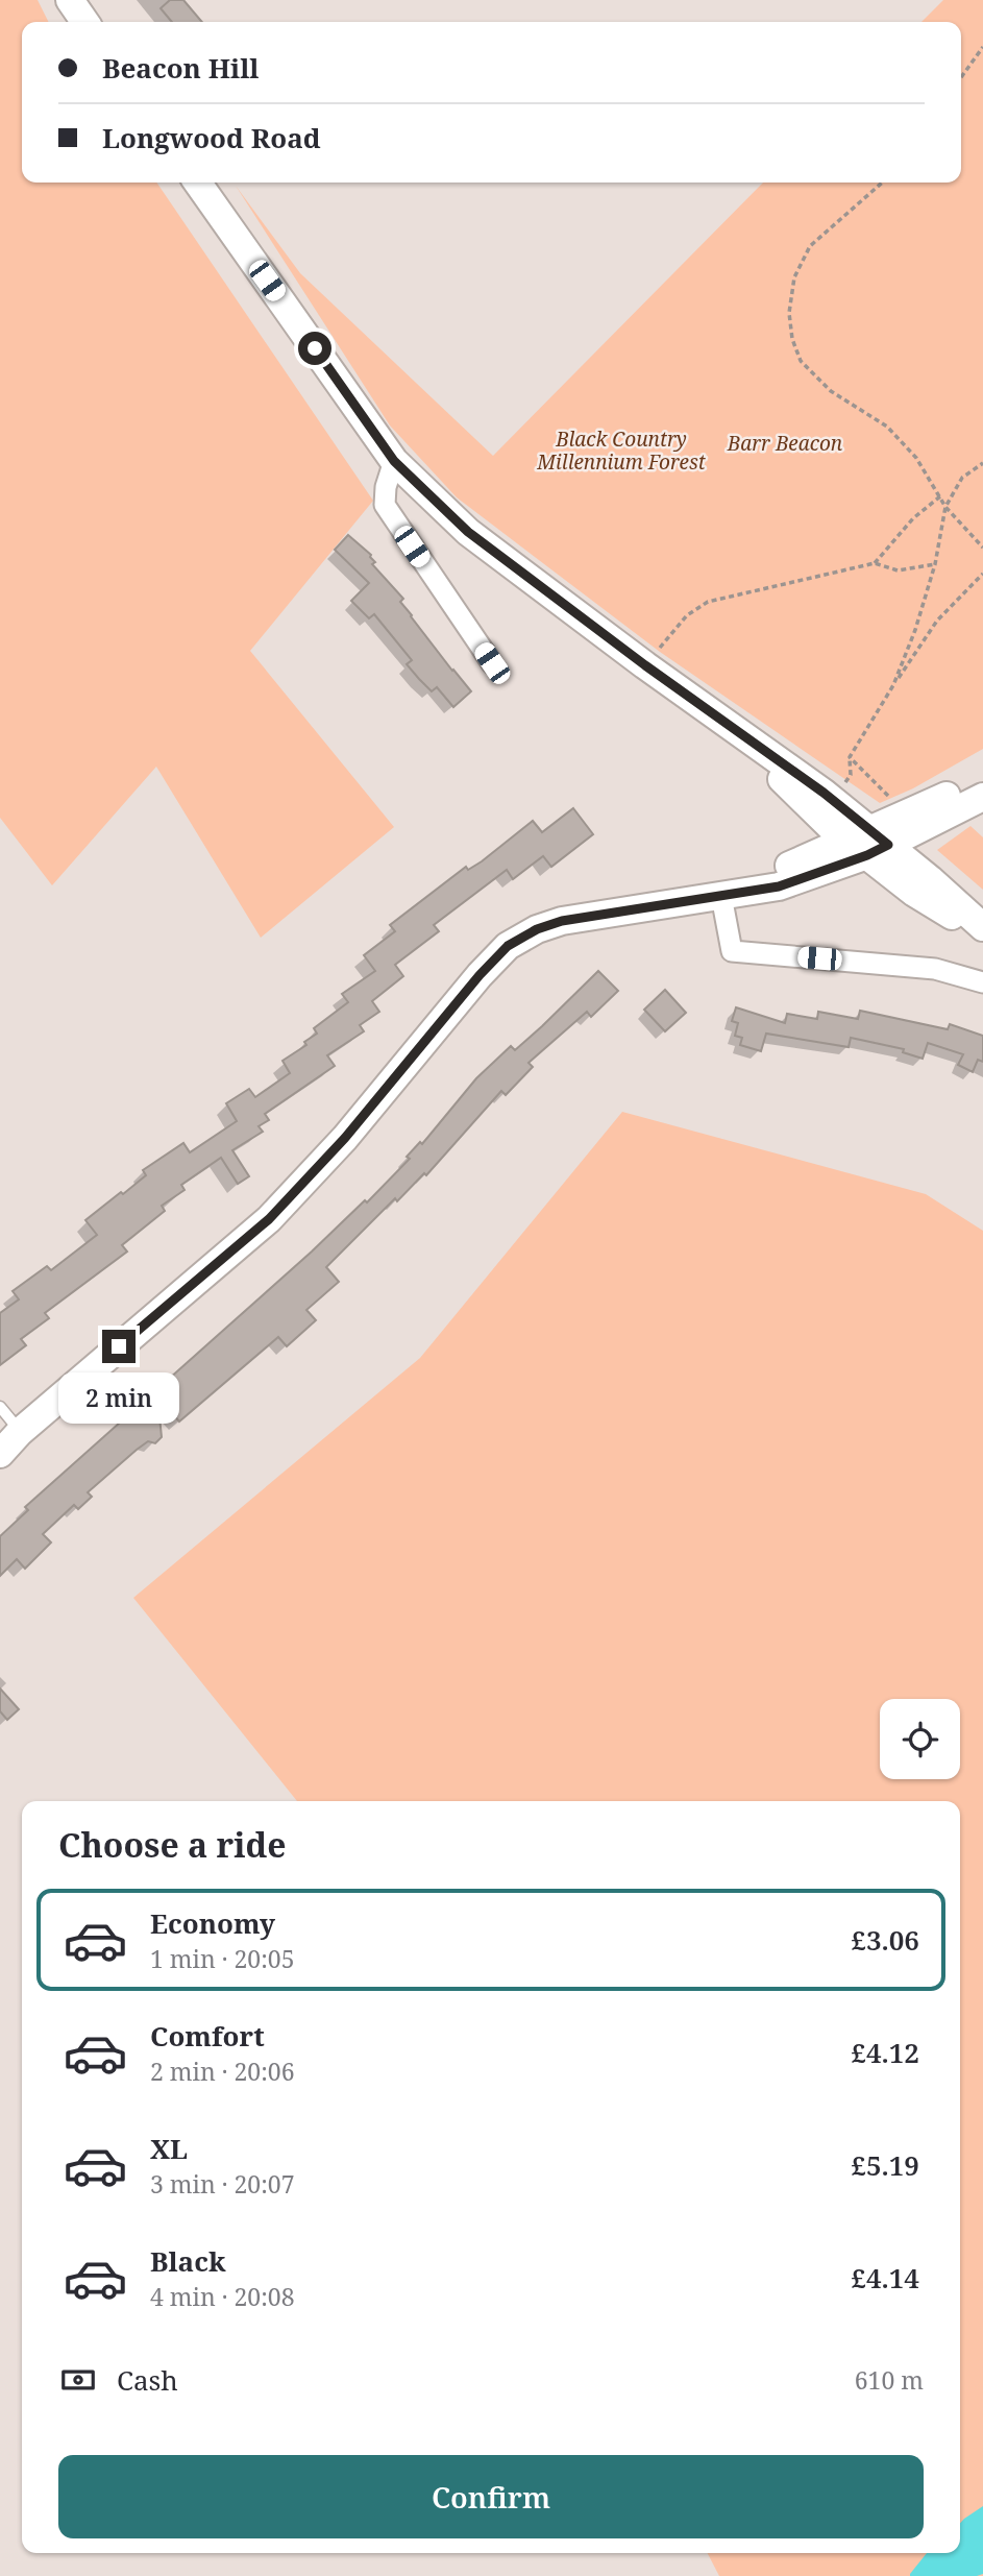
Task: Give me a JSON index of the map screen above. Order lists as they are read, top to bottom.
{
  "parks": ["Black Country Millennium Forest", "Barr Beacon"],
  "page": {
    "banner": ["Beacon Hill", "Longwood Road"],
    "bubble": "2 min",
    "heading": "Choose a ride",
    "list": [
      {
        "name": "Economy",
        "note": "1 min · 20:05",
        "value": "£3.06"
      },
      {
        "name": "Comfort",
        "note": "2 min · 20:06",
        "value": "£4.12"
      },
      {
        "name": "XL",
        "note": "3 min · 20:07",
        "value": "£5.19"
      },
      {
        "name": "Black",
        "note": "4 min · 20:08",
        "value": "£4.14"
      }
    ],
    "pay": ["Cash", "610 m"],
    "buttons": "Confirm"
  }
}
